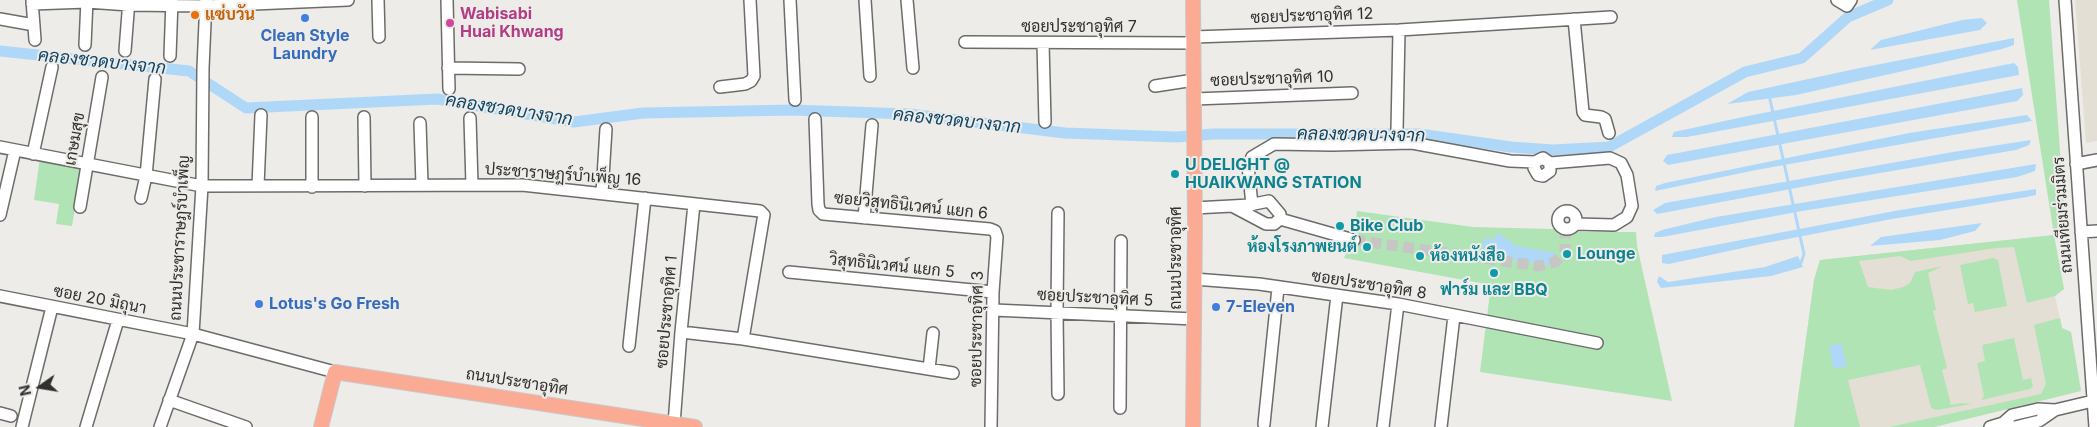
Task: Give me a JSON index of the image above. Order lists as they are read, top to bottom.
{
  "streets": {
    "main road": ["ถนนประชาอุทิศ"],
    "street": [
      "ซอยประชาอุทิศ 12",
      "ซอยประชาอุทิศ 7",
      "ซอยประชาอุทิศ 10",
      "เกษมสุข",
      "ประชาราษฎร์บำเพ็ญ 16",
      "ซอยวิสุทธินิเวศน์ แยก 6",
      "ถนนเทียมร่วมมิตร",
      "ถนนประชาราษฎร์บำเพ็ญ",
      "วิสุทธินิเวศน์ แยก 5",
      "ซอยประชาอุทิศ 8",
      "ซอยประชาอุทิศ 5",
      "ซอย 20 มิถุนา",
      "ซอยประชาอุทิศ 1",
      "ซอยประชาอุทิศ 3"
    ]
  },
  "crossings": [
    ["ซอยประชาอุทิศ 12", "ซอยประชาอุทิศ 7"],
    ["ซอยประชาอุทิศ 12", "ถนนประชาอุทิศ"],
    ["ซอยประชาอุทิศ 7", "ถนนประชาอุทิศ"],
    ["ซอยประชาอุทิศ 10", "ถนนประชาอุทิศ"],
    ["เกษมสุข", "ประชาราษฎร์บำเพ็ญ 16"],
    ["ประชาราษฎร์บำเพ็ญ 16", "ถนนประชาราษฎร์บำเพ็ญ"],
    ["ประชาราษฎร์บำเพ็ญ 16", "ซอยประชาอุทิศ 1"],
    ["ซอยวิสุทธินิเวศน์ แยก 6", "ซอยประชาอุทิศ 3"],
    ["ถนนประชาราษฎร์บำเพ็ญ", "ถนนประชาอุทิศ"],
    ["ถนนประชาราษฎร์บำเพ็ญ", "ซอย 20 มิถุนา"],
    ["ถนนประชาอุทิศ", "ซอยประชาอุทิศ 8"],
    ["ถนนประชาอุทิศ", "ซอยประชาอุทิศ 5"],
    ["ถนนประชาอุทิศ", "ซอยประชาอุทิศ 1"],
    ["วิสุทธินิเวศน์ แยก 5", "ซอยประชาอุทิศ 3"],
    ["ซอยประชาอุทิศ 5", "ซอยประชาอุทิศ 3"]
  ],
  "water": ["คลองชวดบางจาก"],
  "places": [
    "แซ่บวัน",
    "Clean Style Laundry",
    "Wabisabi Huai Khwang",
    "U DELIGHT @ HUAIKWANG STATION",
    "Bike Club",
    "ห้องโรงภาพยนต์",
    "Lounge",
    "ห้องหนังสือ",
    "ฟาร์ม และ BBQ",
    "Lotus's Go Fresh",
    "7-Eleven"
  ],
  "north": "left"
}
